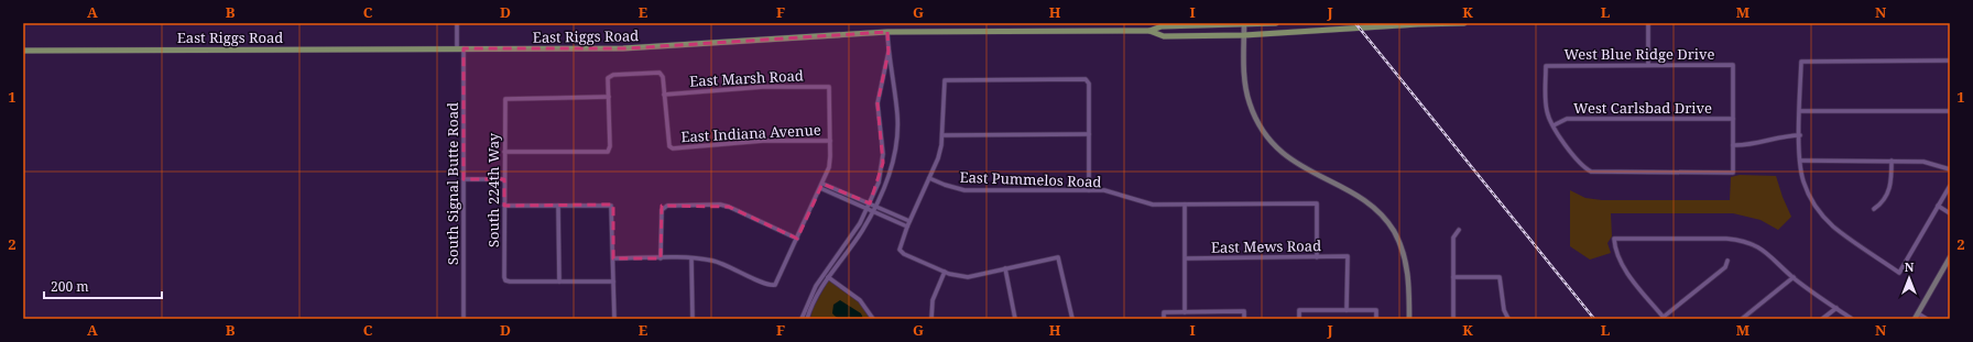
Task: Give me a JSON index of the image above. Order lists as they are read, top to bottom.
{
  "streets": {
    "main road": ["East Riggs Road"],
    "street": [
      "West Blue Ridge Drive",
      "East Marsh Road",
      "West Carlsbad Drive",
      "East Indiana Avenue",
      "East Pummelos Road",
      "South Signal Butte Road",
      "South 224th Way",
      "East Mews Road"
    ]
  },
  "crossings": [
    ["East Riggs Road", "South Signal Butte Road"],
    ["West Blue Ridge Drive", "West Carlsbad Drive"],
    ["East Marsh Road", "East Indiana Avenue"],
    ["East Pummelos Road", "East Mews Road"]
  ],
  "scale_bar": "200 m",
  "north": "top",
  "grid": {
    "columns": [
      "A",
      "B",
      "C",
      "D",
      "E",
      "F",
      "G",
      "H",
      "I",
      "J",
      "K",
      "L",
      "M",
      "N"
    ],
    "rows": ["1", "2"]
  }
}
